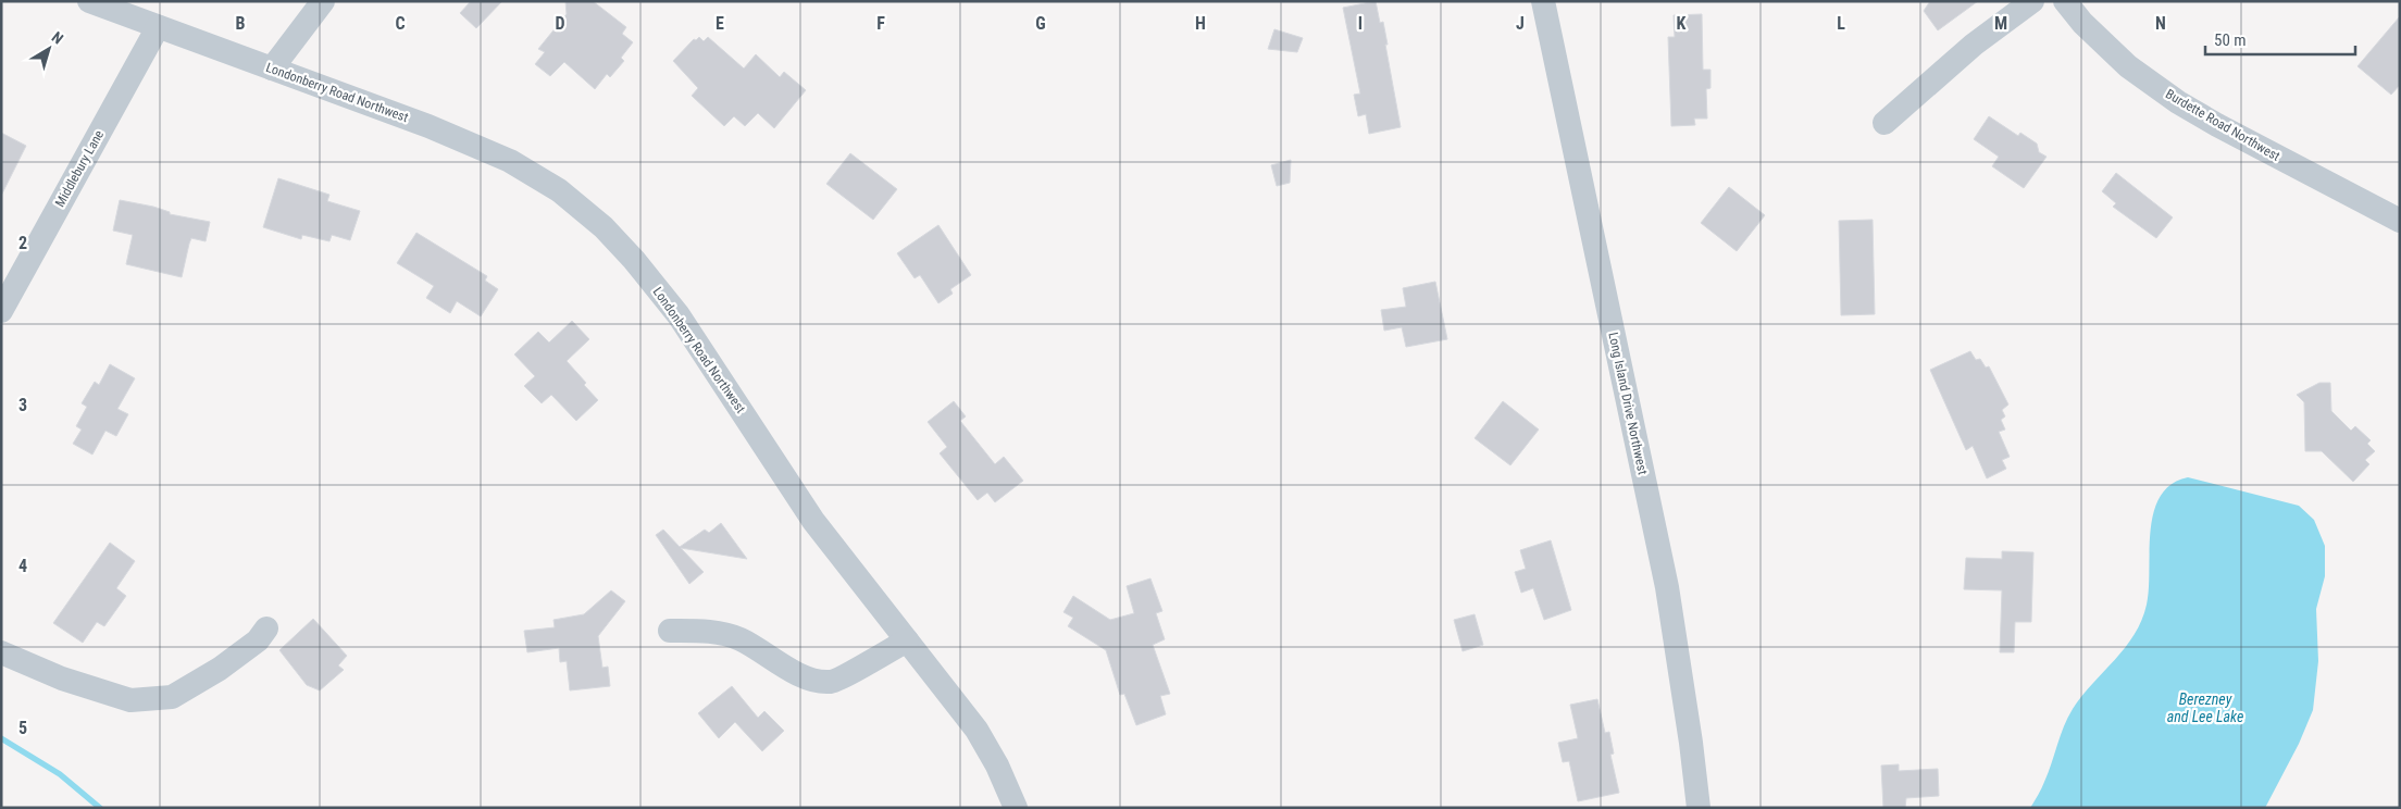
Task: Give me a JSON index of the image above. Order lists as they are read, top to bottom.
{
  "streets": {
    "street": [
      "Londonberry Road Northwest",
      "Burdette Road Northwest",
      "Middlebury Lane",
      "Long Island Drive Northwest"
    ]
  },
  "crossings": [
    ["Londonberry Road Northwest", "Middlebury Lane"]
  ],
  "water": ["Berezney and Lee Lake"],
  "scale_bar": "50 m",
  "north": "top right",
  "grid": {
    "columns": [
      "B",
      "C",
      "D",
      "E",
      "F",
      "G",
      "H",
      "I",
      "J",
      "K",
      "L",
      "M",
      "N"
    ],
    "rows": [
      "2",
      "3",
      "4",
      "5"
    ]
  }
}
